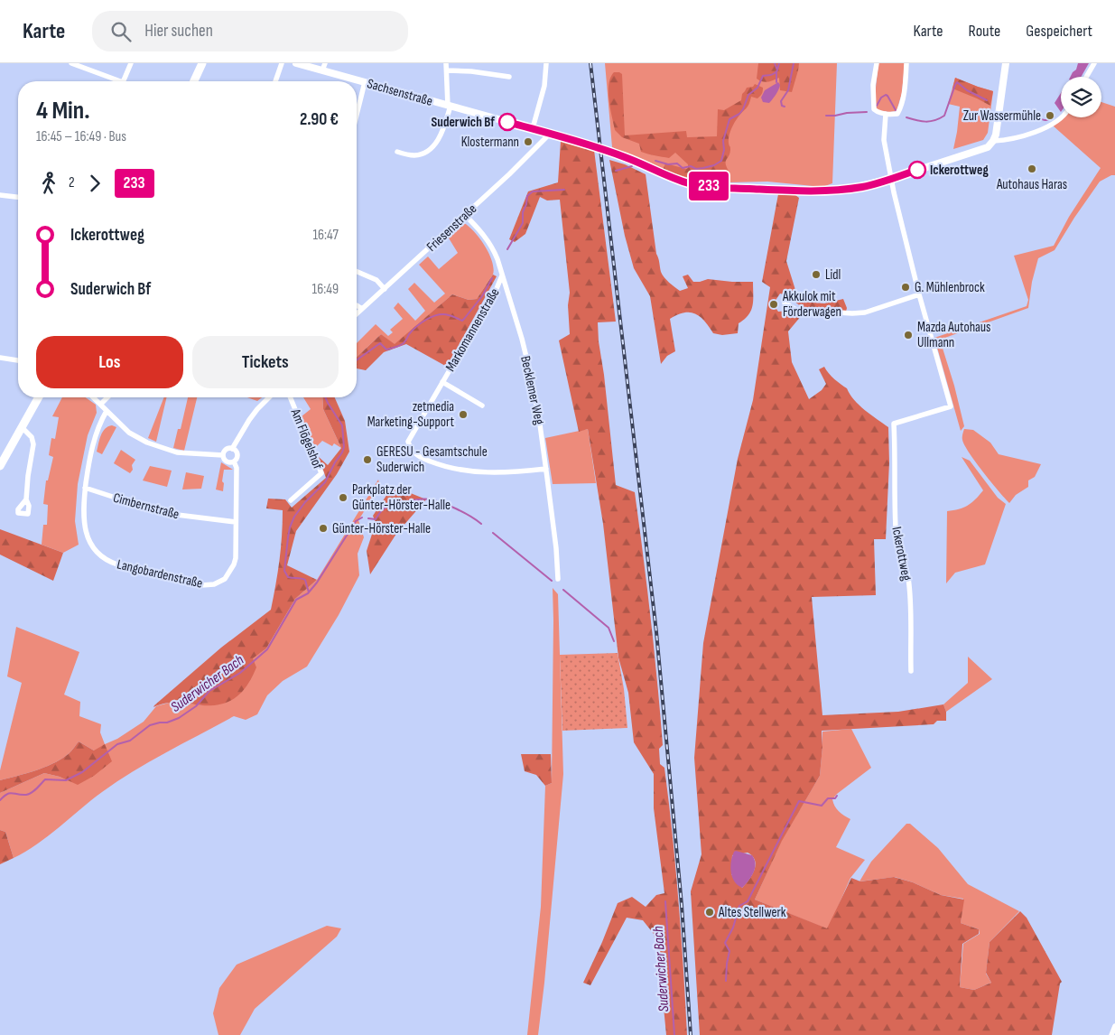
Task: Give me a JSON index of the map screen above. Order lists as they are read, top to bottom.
{
  "streets": {
    "street": [
      "Sachsenstraße",
      "Friesenstraße",
      "Markomannenstraße",
      "Becklemer Weg",
      "Am Flögelshof",
      "Cimbernstraße",
      "Ickerottweg",
      "Langobardenstraße"
    ]
  },
  "crossings": [
    ["Sachsenstraße", "Friesenstraße"],
    ["Sachsenstraße", "Ickerottweg"],
    ["Friesenstraße", "Becklemer Weg"],
    ["Markomannenstraße", "Becklemer Weg"],
    ["Cimbernstraße", "Langobardenstraße"]
  ],
  "water": ["Suderwicher Bach"],
  "places": [
    "Zur Wassermühle",
    "Suderwich Bf",
    "Klostermann",
    "Autohaus Haras",
    "Ickerottweg",
    "Lidl",
    "G. Mühlenbrock",
    "Akkulok mit Förderwagen",
    "Mazda Autohaus Ullmann",
    "zetmedia Marketing-Support",
    "GERESU - Gesamtschule Suderwich",
    "Parkplatz der Günter-Hörster-Halle",
    "Günter-Hörster-Halle",
    "Altes Stellwerk"
  ],
  "lines": ["bus line 233"],
  "page": {
    "header": "Karte",
    "search": "Hier suchen",
    "nav": ["Karte", "Route", "Gespeichert"],
    "on_map": "233",
    "heading": ["4 Min.", "16:45 – 16:49 · Bus", "2.90 €"],
    "legs": ["2", "233"],
    "list": [
      {
        "name": "Ickerottweg",
        "value": "16:47"
      },
      {
        "name": "Suderwich Bf",
        "value": "16:49"
      }
    ],
    "buttons": ["Los", "Tickets"]
  }
}
